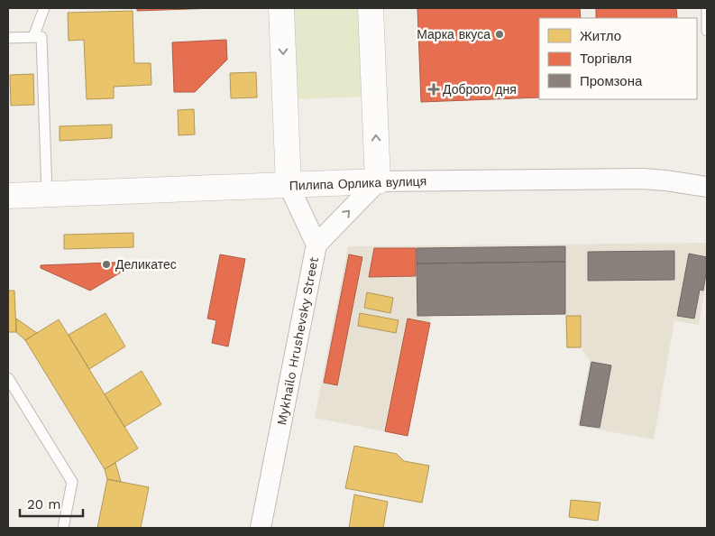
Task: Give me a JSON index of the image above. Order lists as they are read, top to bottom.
{
  "streets": {
    "street": ["Пилипа Орлика вулиця", "Mykhailo Hrushevsky Street"]
  },
  "crossings": [
    ["Пилипа Орлика вулиця", "Mykhailo Hrushevsky Street"]
  ],
  "one_way": ["Mykhailo Hrushevsky Street"],
  "places": {
    "other": ["Марка вкуса", "Деликатес"],
    "health": ["Доброго дня"]
  },
  "legend": ["Житло", "Торгівля", "Промзона"],
  "scale_bar": "20 m"
}
